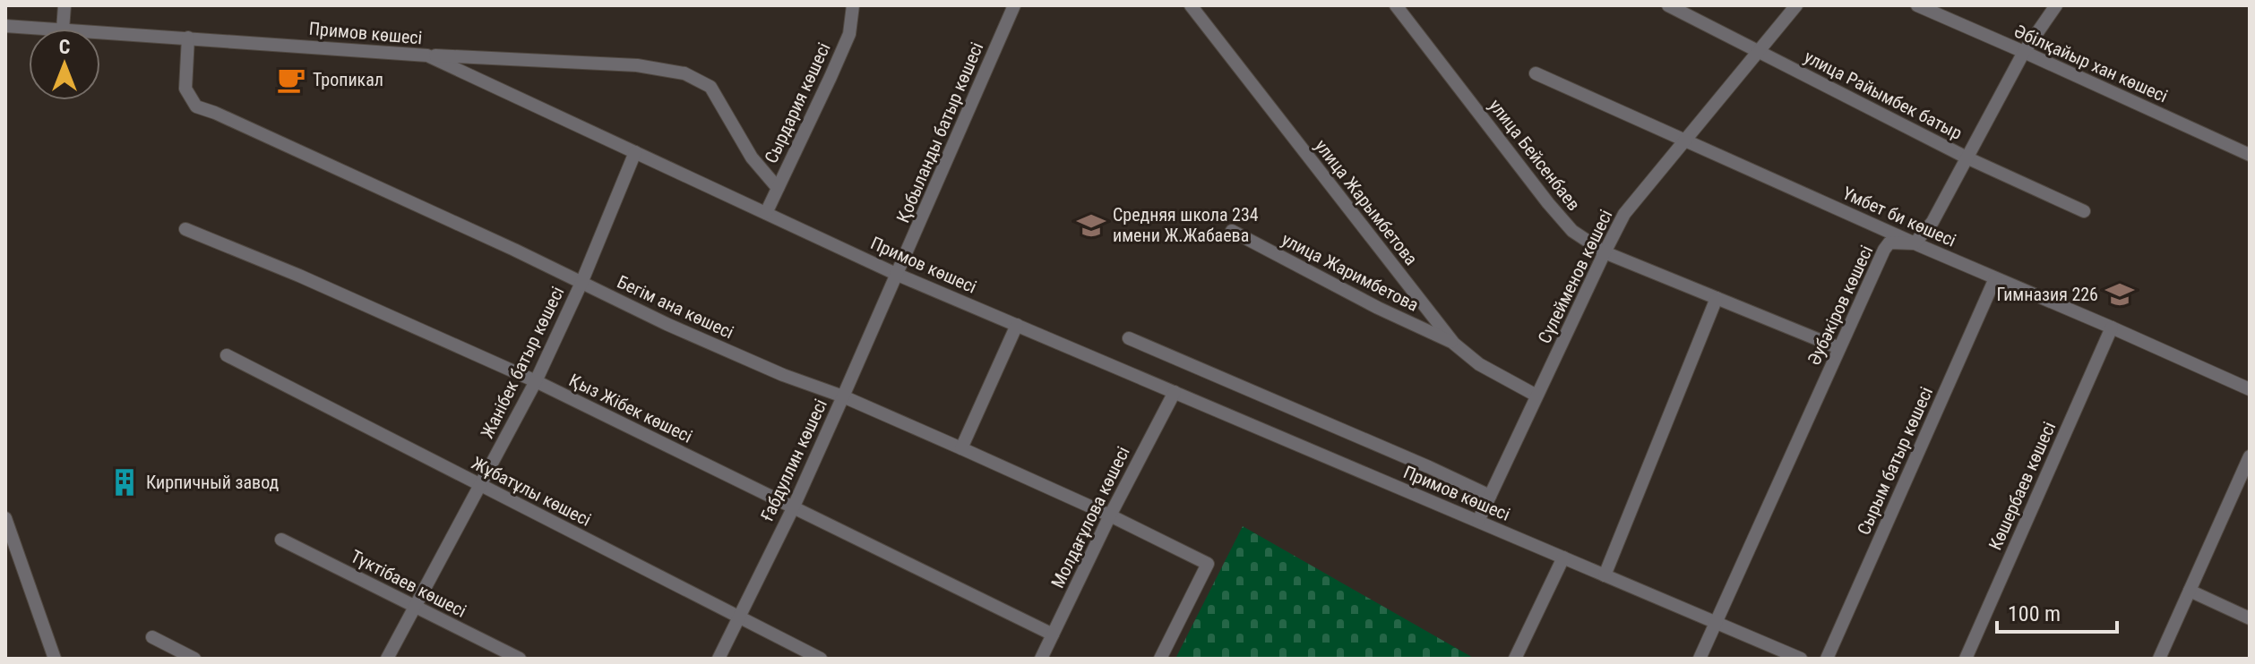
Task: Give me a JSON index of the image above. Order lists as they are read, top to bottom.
{
  "streets": {
    "street": [
      "Примов көшесі",
      "Әбілқайыр хан көшесі",
      "улица Райымбек батыр",
      "Сырдария көшесі",
      "Қобыланды батыр көшесі",
      "улица Бейсенбаев",
      "улица Жарымбетова",
      "Үмбет би көшесі",
      "улица Жаримбетова",
      "Сүлейменов көшесі",
      "Әубәкіров көшесі",
      "Бегім ана көшесі",
      "Жанібек батыр көшесі",
      "Қыз Жібек көшесі",
      "Ғабдуллин көшесі",
      "Сырым батыр көшесі",
      "Көшербаев көшесі",
      "Жұбатұлы көшесі",
      "Молдағұлова көшесі",
      "Түктібаев көшесі"
    ]
  },
  "crossings": [
    ["Примов көшесі", "Сырдария көшесі"],
    ["Примов көшесі", "Қобыланды батыр көшесі"],
    ["Примов көшесі", "Сүлейменов көшесі"],
    ["Примов көшесі", "Әубәкіров көшесі"],
    ["Примов көшесі", "Бегім ана көшесі"],
    ["Примов көшесі", "Жанібек батыр көшесі"],
    ["Примов көшесі", "Ғабдуллин көшесі"],
    ["Примов көшесі", "Молдағұлова көшесі"],
    ["улица Райымбек батыр", "Сүлейменов көшесі"],
    ["Қобыланды батыр көшесі", "Ғабдуллин көшесі"],
    ["улица Бейсенбаев", "Сүлейменов көшесі"],
    ["улица Бейсенбаев", "Әубәкіров көшесі"],
    ["улица Жарымбетова", "улица Жаримбетова"],
    ["улица Жарымбетова", "Сүлейменов көшесі"],
    ["Үмбет би көшесі", "Сүлейменов көшесі"],
    ["Үмбет би көшесі", "Әубәкіров көшесі"],
    ["Үмбет би көшесі", "Сырым батыр көшесі"],
    ["Үмбет би көшесі", "Көшербаев көшесі"],
    ["Бегім ана көшесі", "Жанібек батыр көшесі"],
    ["Бегім ана көшесі", "Ғабдуллин көшесі"],
    ["Бегім ана көшесі", "Молдағұлова көшесі"],
    ["Жанібек батыр көшесі", "Қыз Жібек көшесі"],
    ["Жанібек батыр көшесі", "Жұбатұлы көшесі"],
    ["Жанібек батыр көшесі", "Түктібаев көшесі"],
    ["Қыз Жібек көшесі", "Ғабдуллин көшесі"],
    ["Қыз Жібек көшесі", "Молдағұлова көшесі"],
    ["Ғабдуллин көшесі", "Жұбатұлы көшесі"]
  ],
  "places": {
    "cafe": ["Тропикал"],
    "school or university": ["Средняя школа 234 имени Ж.Жабаева", "Гимназия 226"],
    "building": ["Кирпичный завод"]
  },
  "scale_bar": "100 m",
  "north": "top"
}
